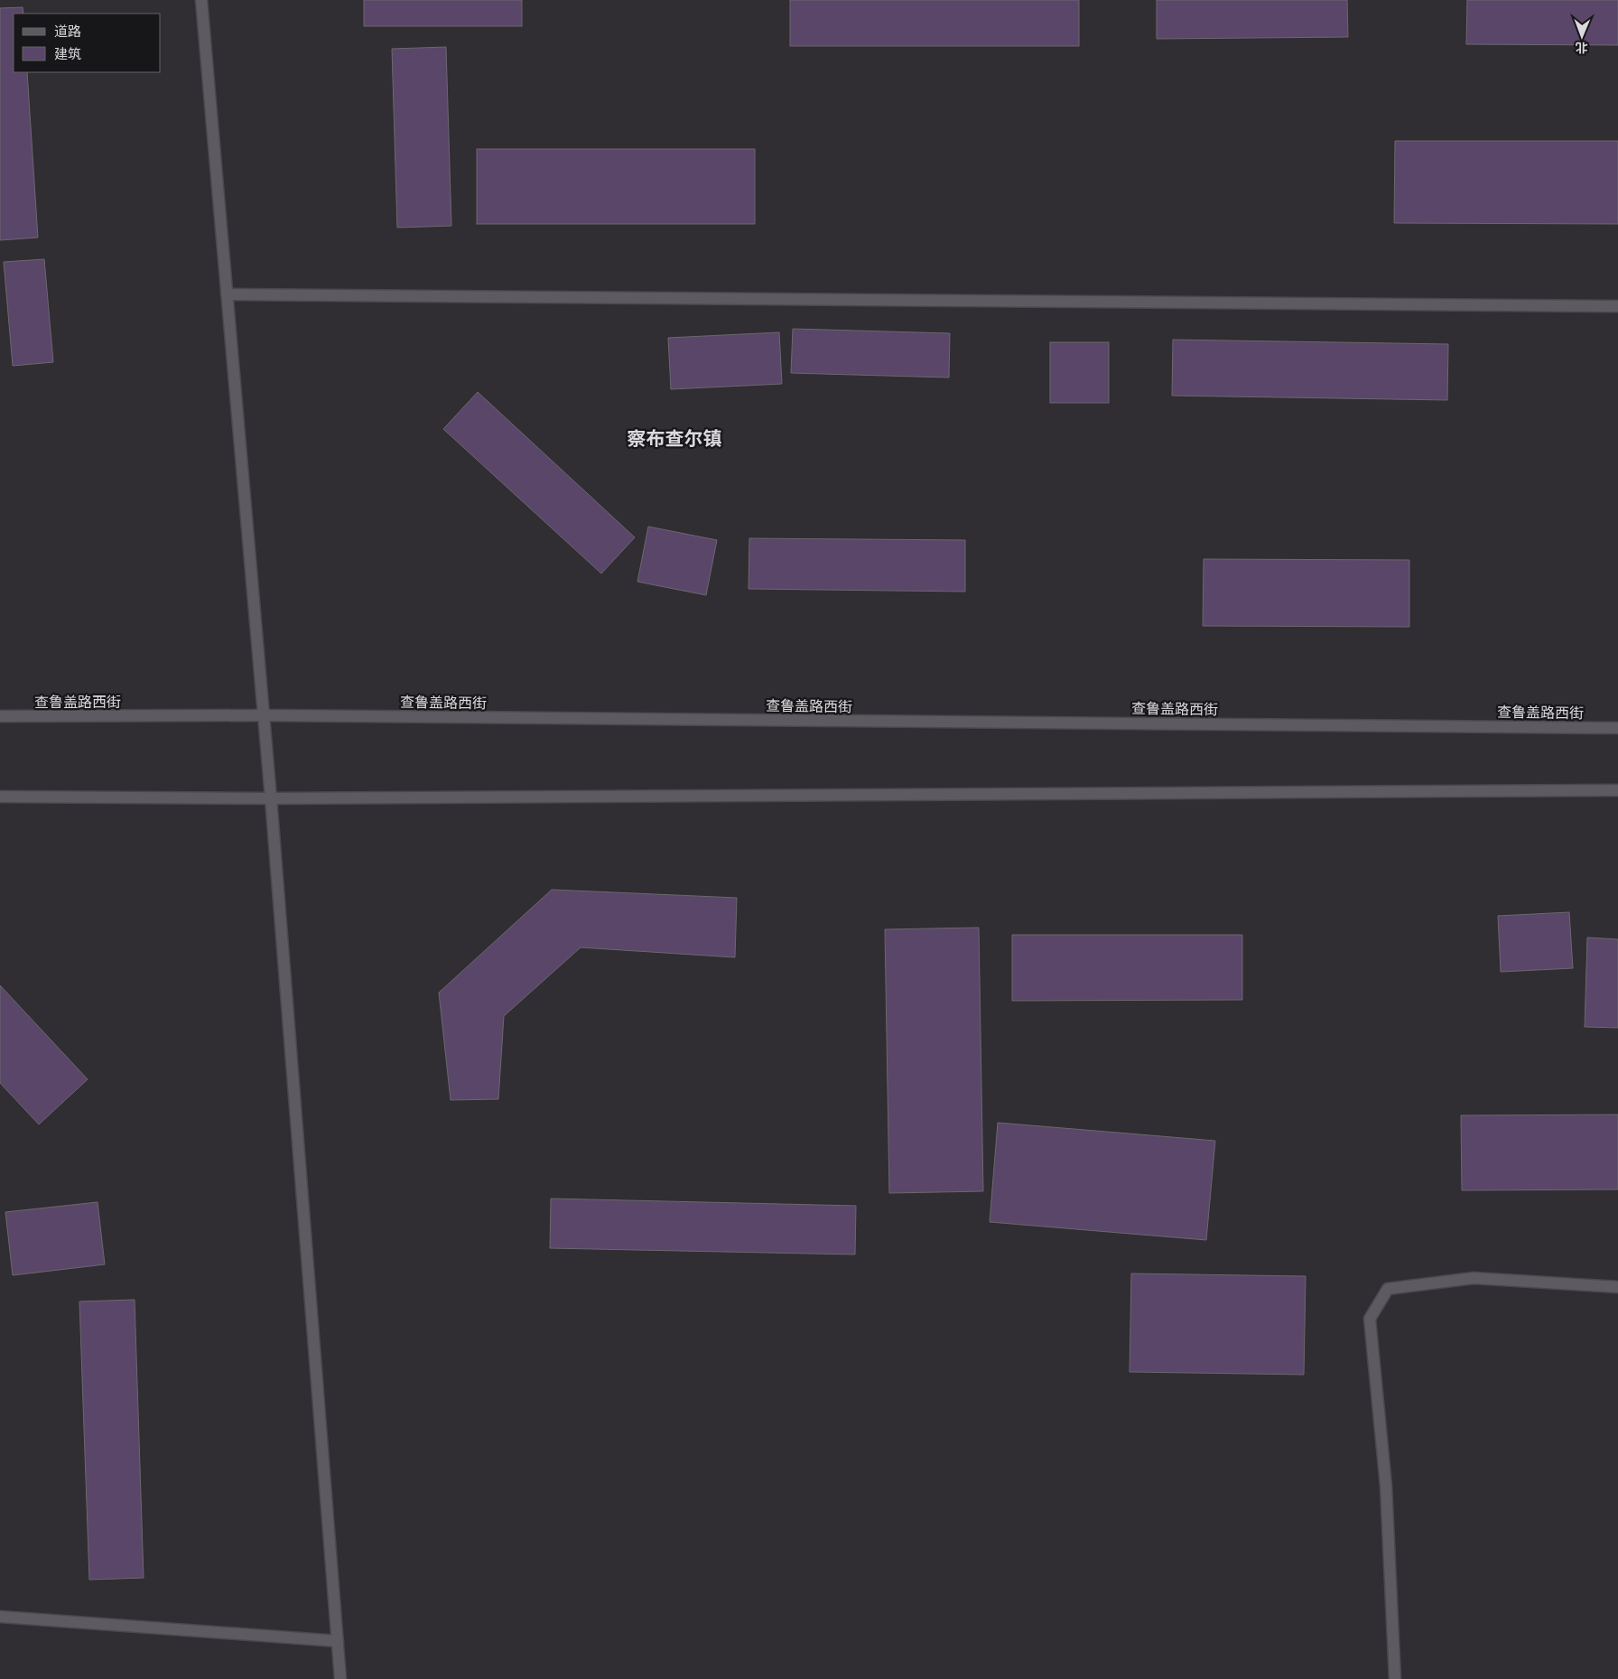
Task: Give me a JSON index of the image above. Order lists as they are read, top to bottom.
{
  "streets": {
    "street": ["查鲁盖路西街"]
  },
  "districts": ["察布查尔镇"],
  "legend": ["道路", "建筑"],
  "north": "bottom"
}
